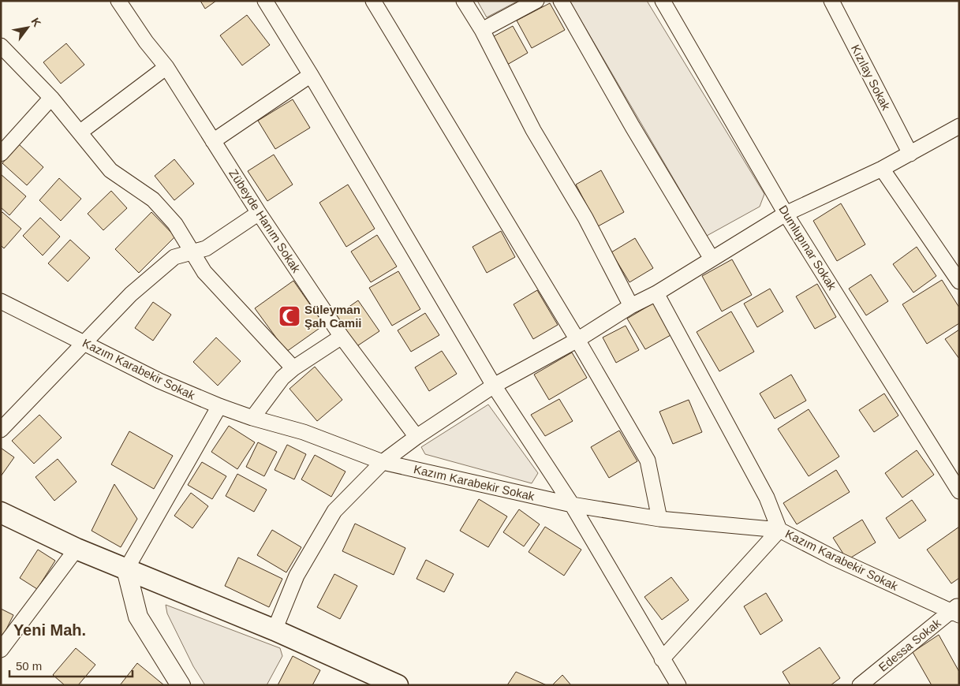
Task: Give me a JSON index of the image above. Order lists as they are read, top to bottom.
{
  "streets": {
    "street": [
      "Kızılay Sokak",
      "Zübeyde Hanım Sokak",
      "Dumlupınar Sokak",
      "Kazım Karabekir Sokak",
      "Edessa Sokak"
    ]
  },
  "crossings": [
    ["Kazım Karabekir Sokak", "Edessa Sokak"]
  ],
  "districts": ["Yeni Mah."],
  "places": {
    "mosque": ["Süleyman Şah Camii"]
  },
  "scale_bar": "50 m",
  "north": "top right"
}
